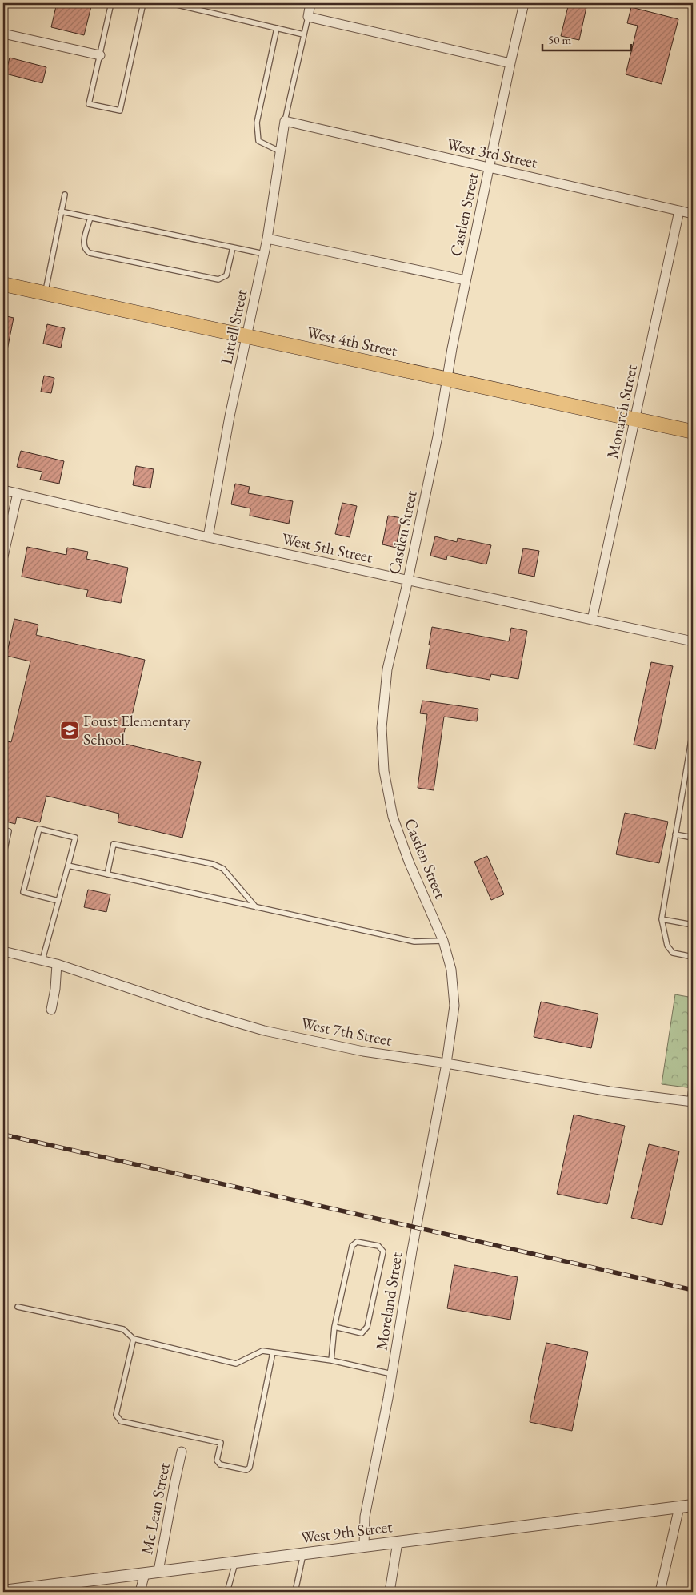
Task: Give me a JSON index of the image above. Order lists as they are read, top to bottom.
{
  "streets": {
    "main road": ["West 4th Street"],
    "street": [
      "West 3rd Street",
      "Castlen Street",
      "Littell Street",
      "Monarch Street",
      "West 5th Street",
      "West 7th Street",
      "Moreland Street",
      "Mc Lean Street",
      "West 9th Street"
    ]
  },
  "crossings": [
    ["West 3rd Street", "Castlen Street"],
    ["West 3rd Street", "Littell Street"],
    ["West 3rd Street", "Monarch Street"],
    ["Castlen Street", "West 4th Street"],
    ["Castlen Street", "West 5th Street"],
    ["Castlen Street", "West 7th Street"],
    ["Castlen Street", "Moreland Street"],
    ["Littell Street", "West 4th Street"],
    ["Littell Street", "West 5th Street"],
    ["West 4th Street", "Monarch Street"],
    ["Monarch Street", "West 5th Street"],
    ["West 7th Street", "Moreland Street"],
    ["Moreland Street", "West 9th Street"],
    ["Mc Lean Street", "West 9th Street"]
  ],
  "places": {
    "school or university": ["Foust Elementary School"]
  },
  "scale_bar": "50 m"
}
